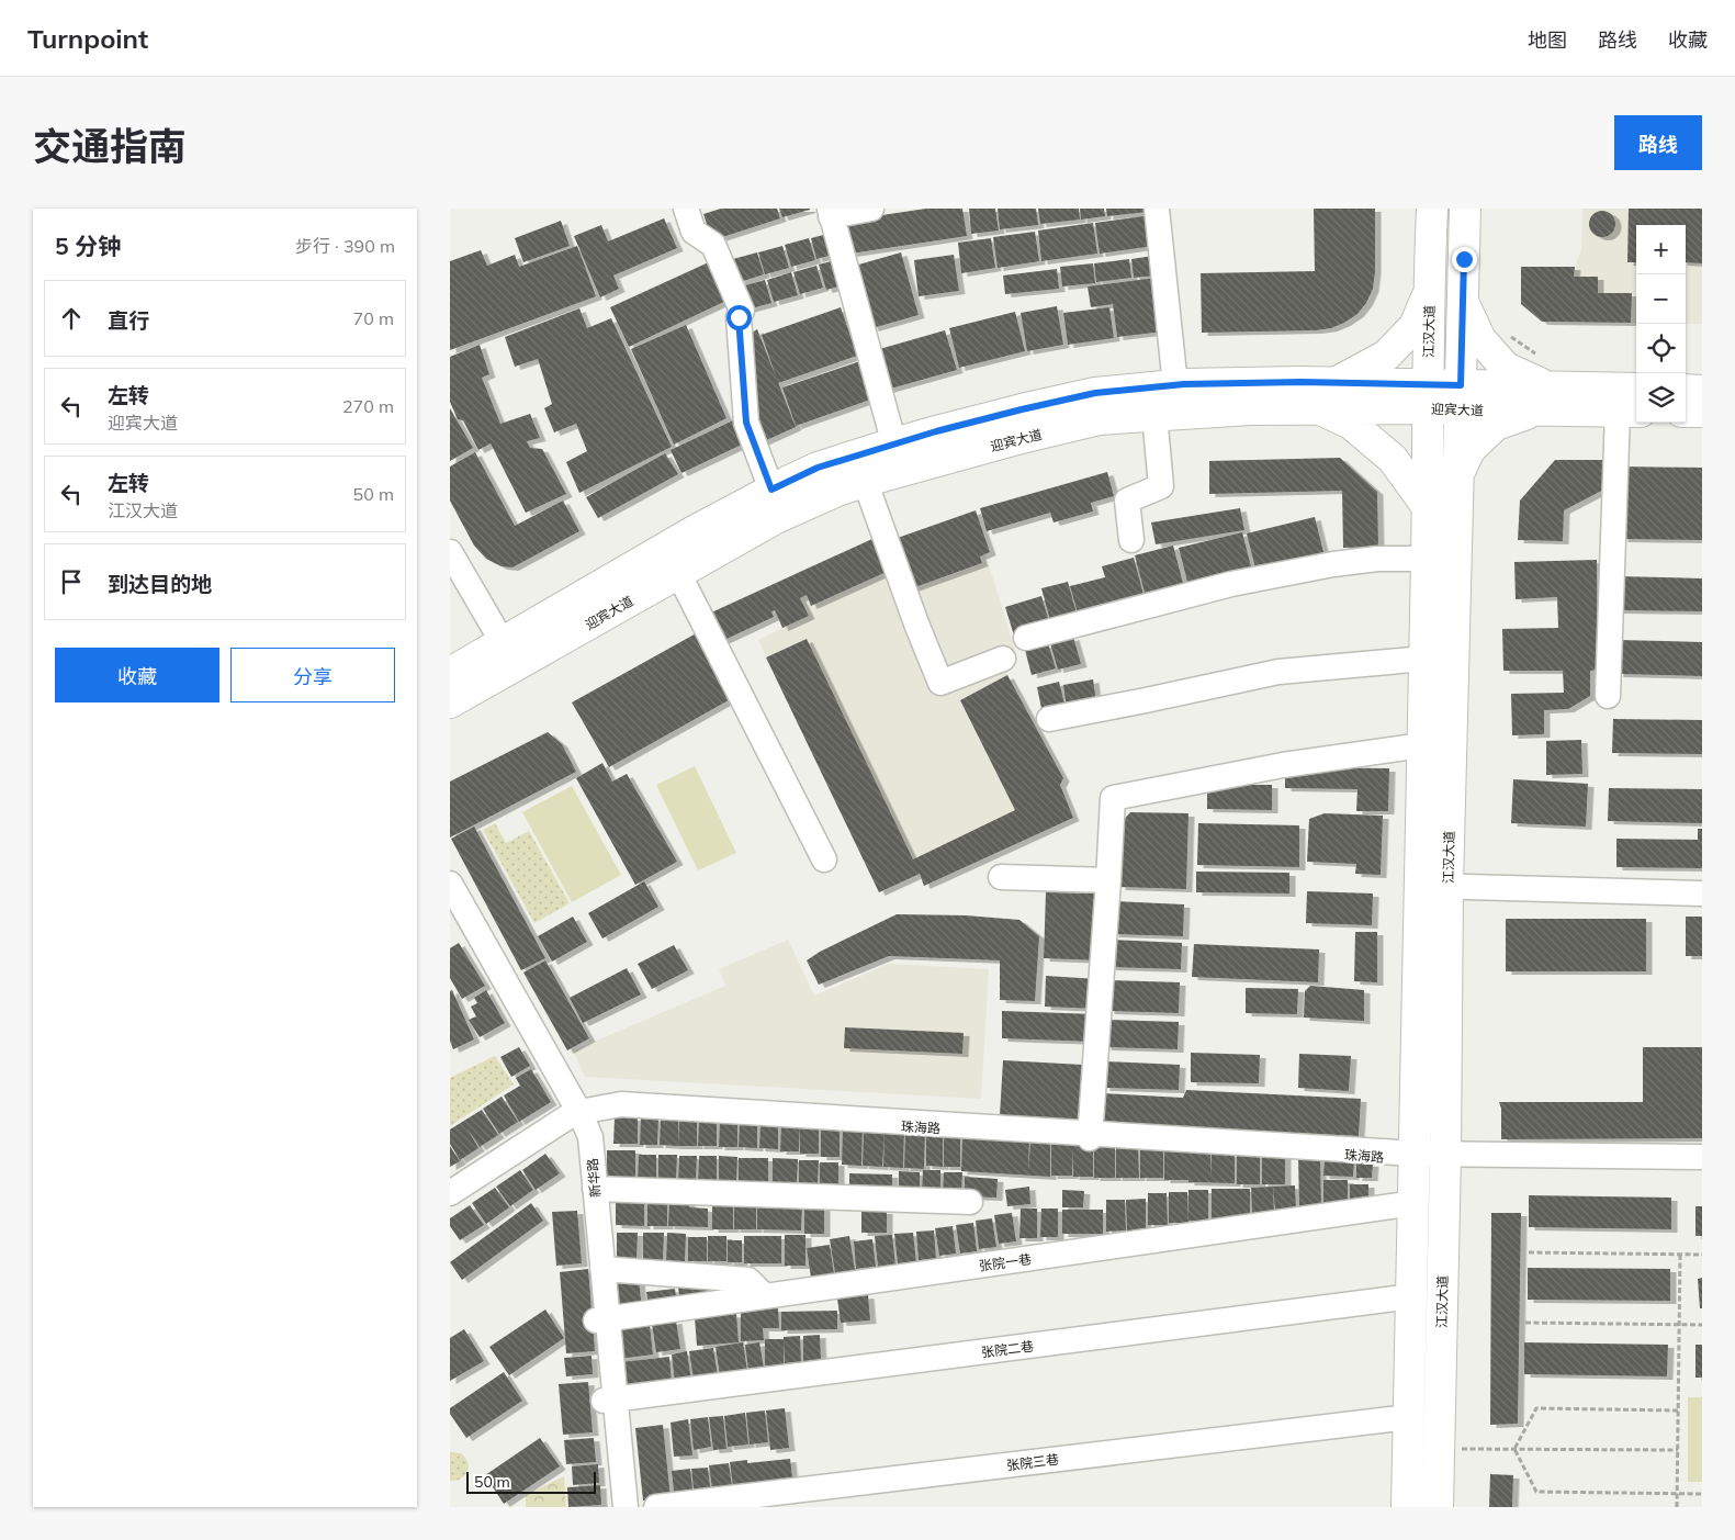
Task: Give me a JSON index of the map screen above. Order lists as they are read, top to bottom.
{
  "streets": {
    "main road": ["江汉大道", "迎宾大道"],
    "street": [
      "珠海路",
      "新华路",
      "张院一巷",
      "张院二巷",
      "张院三巷"
    ]
  },
  "crossings": [
    ["江汉大道", "迎宾大道"],
    ["江汉大道", "珠海路"],
    ["江汉大道", "张院一巷"],
    ["江汉大道", "张院二巷"],
    ["江汉大道", "张院三巷"],
    ["珠海路", "新华路"],
    ["新华路", "张院一巷"],
    ["新华路", "张院二巷"]
  ],
  "scale_bar": "50 m",
  "page": {
    "header": "Turnpoint",
    "nav": ["地图", "路线", "收藏"],
    "title": "交通指南",
    "buttons": [
      "路线",
      ["收藏", "分享"]
    ],
    "heading": ["5 分钟", "步行 · 390 m"],
    "map_buttons": ["+", "−"],
    "list": [
      ["直行", "70 m"],
      ["左转", "迎宾大道", "270 m"],
      ["左转", "江汉大道", "50 m"],
      "到达目的地"
    ],
    "scale": "50 m"
  }
}
